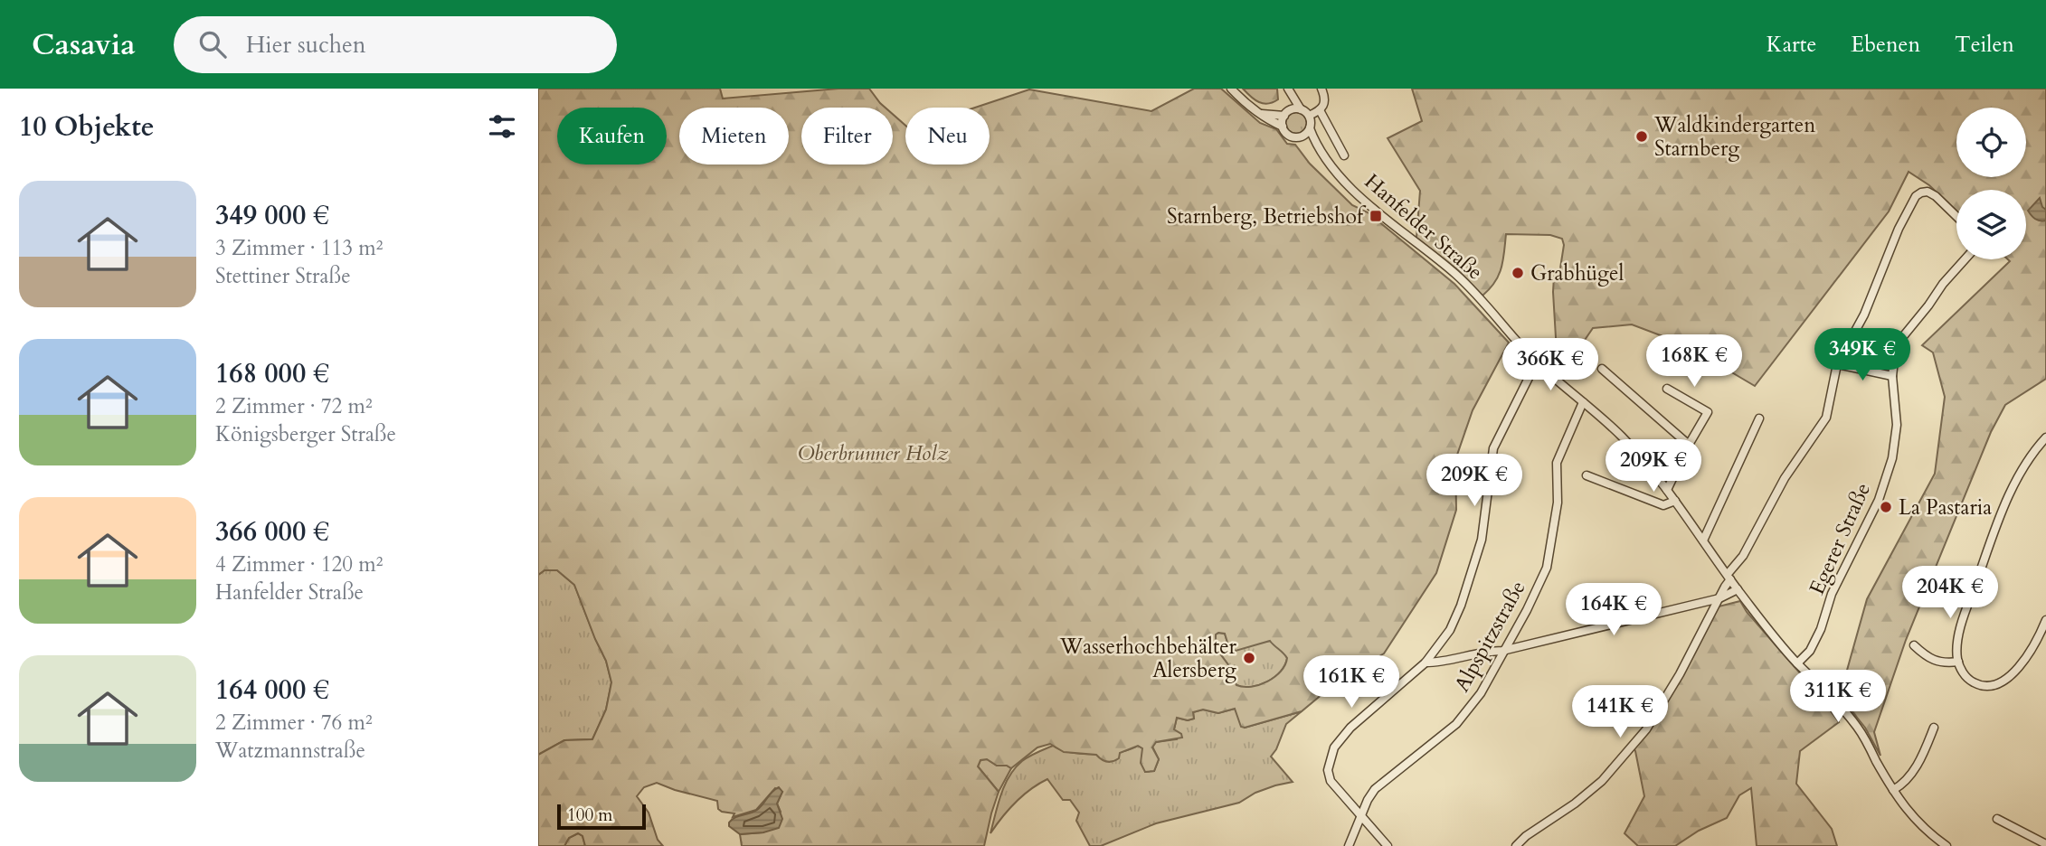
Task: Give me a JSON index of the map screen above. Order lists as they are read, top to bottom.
{
  "streets": {
    "street": ["Hanfelder Straße", "Egerer Straße", "Alpspitzstraße"]
  },
  "crossings": [
    ["Hanfelder Straße", "Egerer Straße"],
    ["Hanfelder Straße", "Alpspitzstraße"]
  ],
  "parks": ["Oberbrunner Holz"],
  "places": {
    "other": [
      "Waldkindergarten Starnberg",
      "Grabhügel",
      "La Pastaria",
      "Wasserhochbehälter Alersberg"
    ],
    "transit": ["Starnberg, Betriebshof"]
  },
  "scale_bar": "100 m",
  "page": {
    "header": "Casavia",
    "search": "Hier suchen",
    "nav": ["Karte", "Ebenen", "Teilen"],
    "heading": "10 Objekte",
    "chip": [
      "Kaufen",
      "Mieten",
      "Filter",
      "Neu"
    ],
    "list": [
      {
        "name": "349 000 €",
        "note": "3 Zimmer · 113 m² · Stettiner Straße"
      },
      {
        "name": "168 000 €",
        "note": "2 Zimmer · 72 m² · Königsberger Straße"
      },
      {
        "name": "366 000 €",
        "note": "4 Zimmer · 120 m² · Hanfelder Straße"
      },
      {
        "name": "164 000 €",
        "note": "2 Zimmer · 76 m² · Watzmannstraße"
      }
    ],
    "price": [
      "349K €",
      "168K €",
      "366K €",
      "209K €",
      "209K €",
      "204K €",
      "164K €",
      "161K €",
      "311K €",
      "141K €"
    ],
    "scale": "100 m"
  }
}
